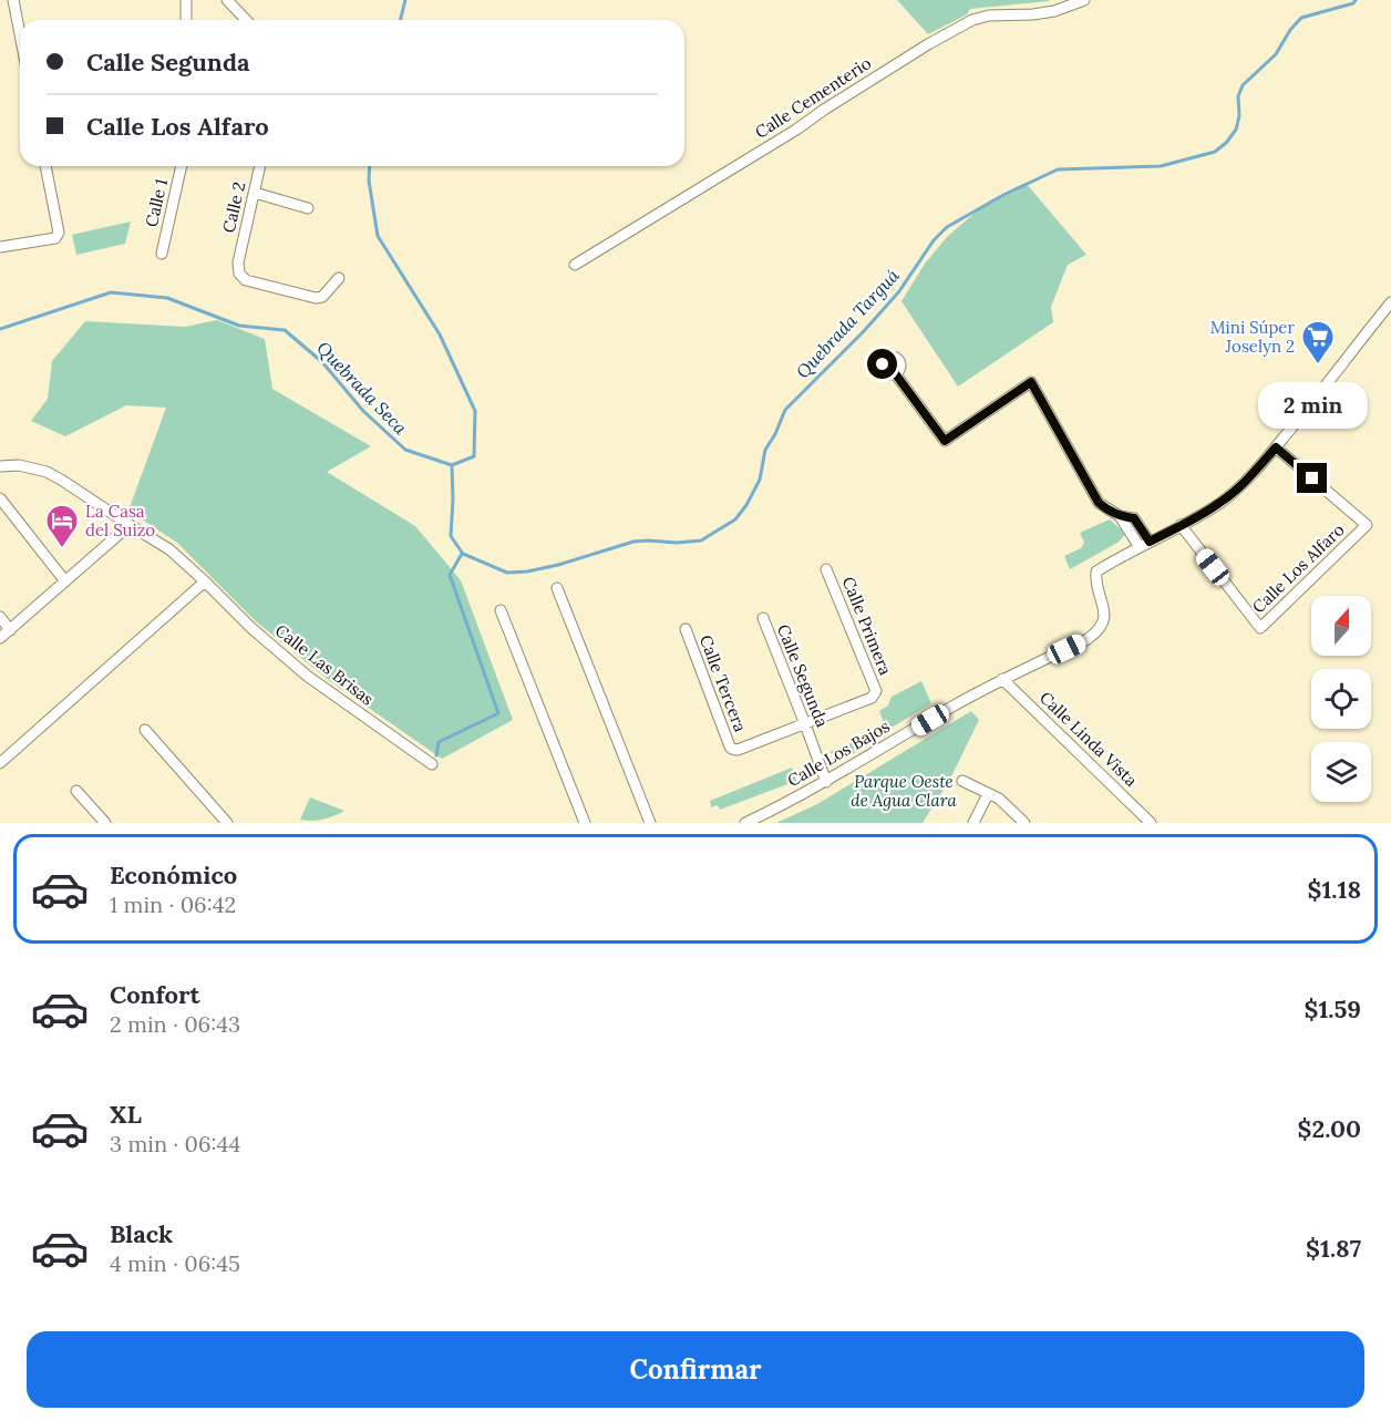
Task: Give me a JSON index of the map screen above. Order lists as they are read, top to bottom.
{
  "streets": {
    "street": [
      "Calle Cementerio",
      "Calle 1",
      "Calle 2",
      "Calle Los Alfaro",
      "Calle Primera",
      "Calle Las Brisas",
      "Calle Segunda",
      "Calle Tercera",
      "Calle Linda Vista",
      "Calle Los Bajos"
    ]
  },
  "crossings": [
    ["Calle Los Alfaro", "Calle Los Bajos"],
    ["Calle Primera", "Calle Segunda"],
    ["Calle Primera", "Calle Tercera"],
    ["Calle Segunda", "Calle Tercera"],
    ["Calle Segunda", "Calle Los Bajos"],
    ["Calle Linda Vista", "Calle Los Bajos"]
  ],
  "water": ["Quebrada Targuá", "Quebrada Seca"],
  "parks": ["Parque Oeste de Agua Clara"],
  "places": {
    "supermarket": ["Mini Súper Joselyn 2"],
    "hotel": ["La Casa del Suizo"]
  },
  "north": "top",
  "page": {
    "banner": ["Calle Segunda", "Calle Los Alfaro"],
    "bubble": "2 min",
    "list": [
      {
        "name": "Económico",
        "note": "1 min · 06:42",
        "value": "$1.18"
      },
      {
        "name": "Confort",
        "note": "2 min · 06:43",
        "value": "$1.59"
      },
      {
        "name": "XL",
        "note": "3 min · 06:44",
        "value": "$2.00"
      },
      {
        "name": "Black",
        "note": "4 min · 06:45",
        "value": "$1.87"
      }
    ],
    "buttons": "Confirmar"
  }
}
